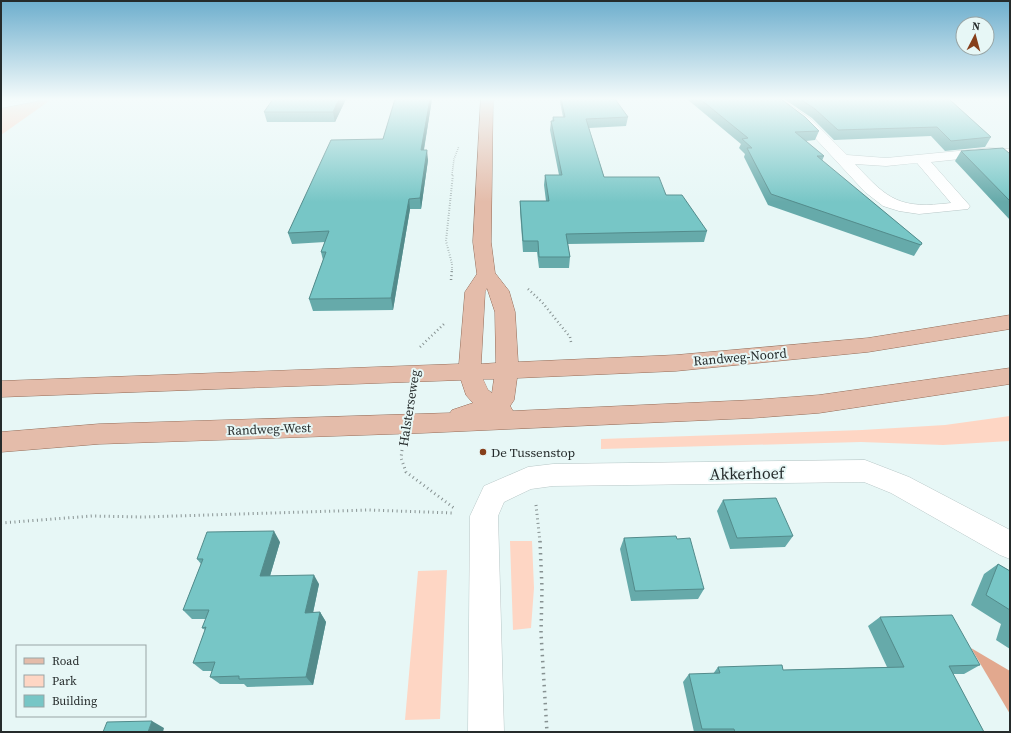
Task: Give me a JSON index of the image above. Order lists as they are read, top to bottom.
{
  "streets": {
    "main road": ["Randweg-Noord", "Halsterseweg", "Randweg-West"],
    "street": ["Akkerhoef"]
  },
  "crossings": [
    ["Randweg-Noord", "Halsterseweg"],
    ["Halsterseweg", "Randweg-West"],
    ["Halsterseweg", "Akkerhoef"]
  ],
  "places": ["De Tussenstop"],
  "legend": ["Road", "Park", "Building"],
  "north": "top"
}
